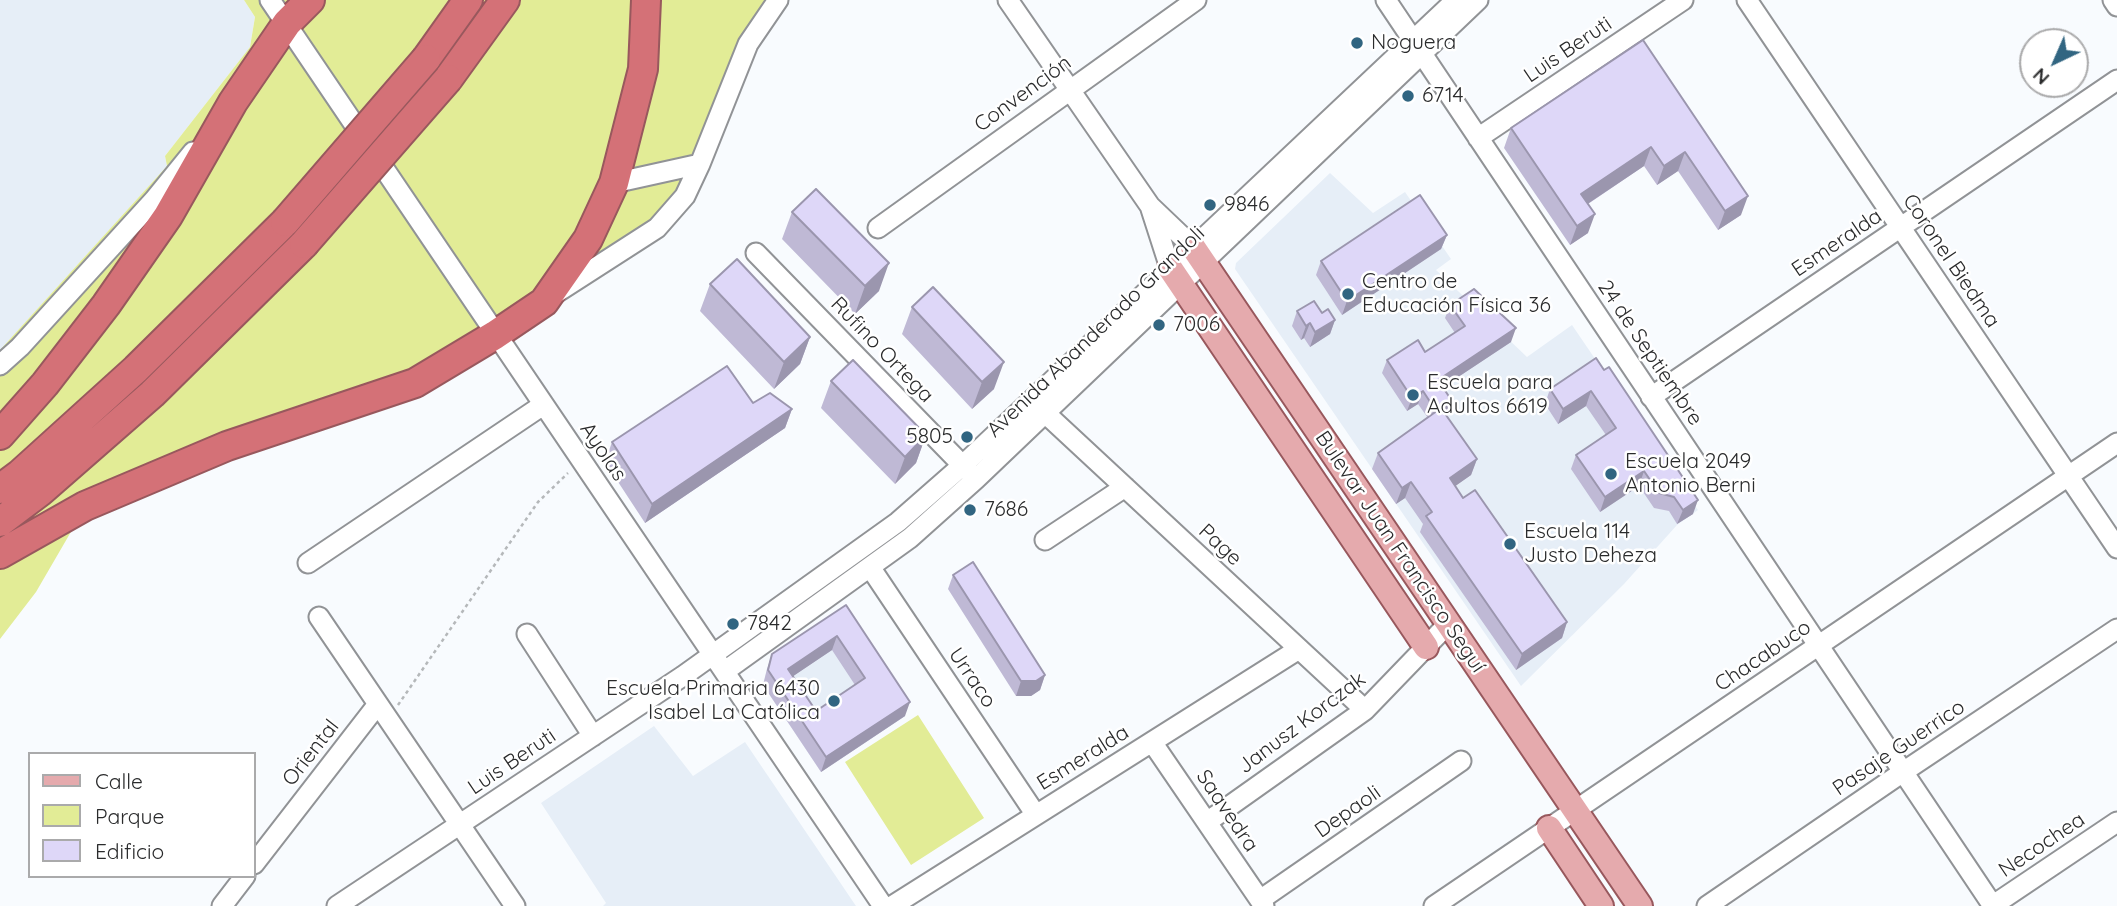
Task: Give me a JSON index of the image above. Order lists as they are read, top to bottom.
{
  "streets": {
    "main road": ["Bulevar Juan Francisco Seguí"],
    "street": [
      "Luis Beruti",
      "Convención",
      "Esmeralda",
      "Coronel Biedma",
      "Avenida Abanderado Grandoli",
      "Rufino Ortega",
      "24 de Septiembre",
      "Ayolas",
      "Page",
      "Chacabuco",
      "Urraco",
      "Janusz Korczak",
      "Pasaje Guerrico",
      "Oriental",
      "Saavedra",
      "Depaoli",
      "Necochea"
    ]
  },
  "crossings": [
    ["Luis Beruti", "Avenida Abanderado Grandoli"],
    ["Luis Beruti", "24 de Septiembre"],
    ["Luis Beruti", "Ayolas"],
    ["Convención", "Bulevar Juan Francisco Seguí"],
    ["Esmeralda", "Coronel Biedma"],
    ["Esmeralda", "24 de Septiembre"],
    ["Esmeralda", "Page"],
    ["Esmeralda", "Urraco"],
    ["Esmeralda", "Saavedra"],
    ["Coronel Biedma", "Chacabuco"],
    ["Avenida Abanderado Grandoli", "Rufino Ortega"],
    ["Avenida Abanderado Grandoli", "24 de Septiembre"],
    ["Avenida Abanderado Grandoli", "Ayolas"],
    ["Avenida Abanderado Grandoli", "Page"],
    ["Avenida Abanderado Grandoli", "Bulevar Juan Francisco Seguí"],
    ["Avenida Abanderado Grandoli", "Urraco"],
    ["24 de Septiembre", "Chacabuco"],
    ["24 de Septiembre", "Pasaje Guerrico"],
    ["24 de Septiembre", "Necochea"],
    ["Page", "Janusz Korczak"],
    ["Bulevar Juan Francisco Seguí", "Chacabuco"],
    ["Bulevar Juan Francisco Seguí", "Janusz Korczak"],
    ["Janusz Korczak", "Saavedra"],
    ["Saavedra", "Depaoli"]
  ],
  "places": [
    "Noguera",
    "6714",
    "9846",
    "Centro de Educación Física 36",
    "7006",
    "Escuela para Adultos 6619",
    "5805",
    "Escuela 2049 Antonio Berni",
    "7686",
    "Escuela 114 Justo Deheza",
    "7842",
    "Escuela Primaria 6430 Isabel La Católica"
  ],
  "legend": ["Calle", "Parque", "Edificio"],
  "north": "bottom left"
}
